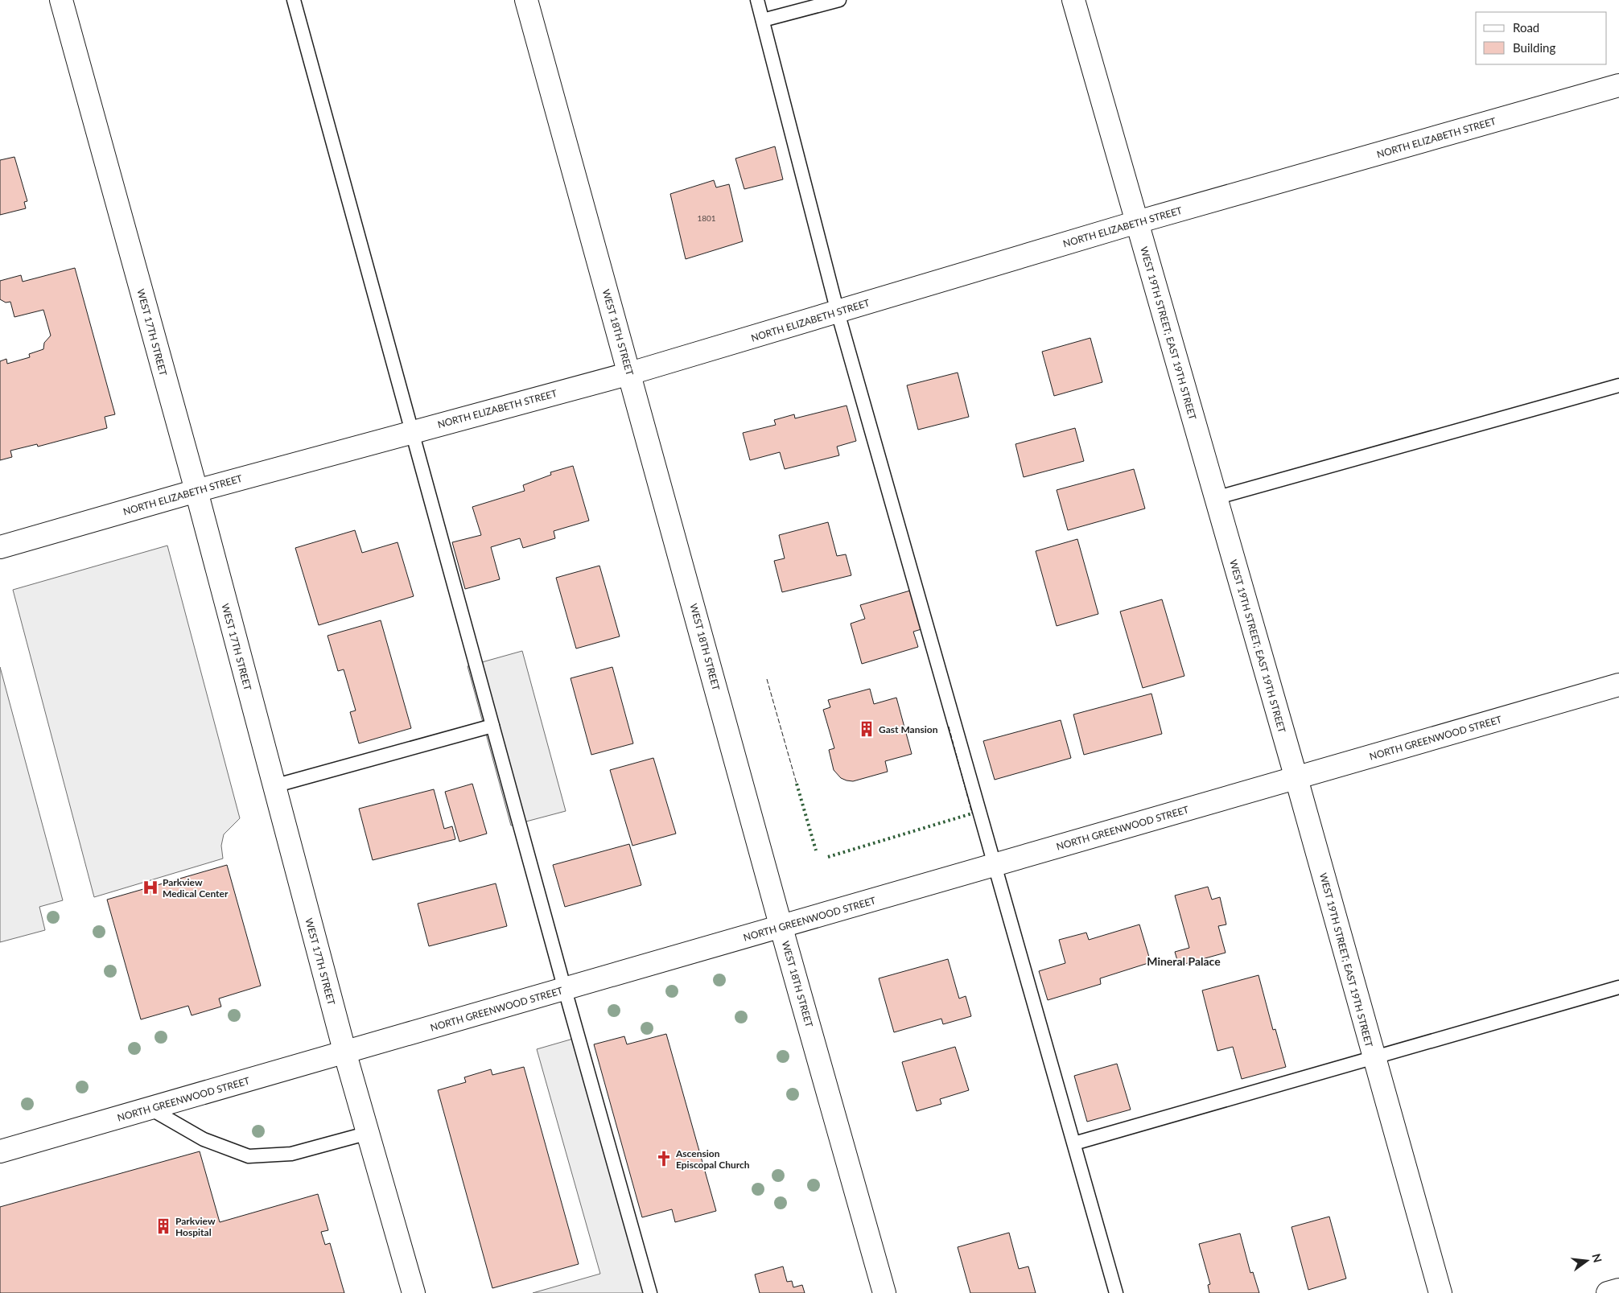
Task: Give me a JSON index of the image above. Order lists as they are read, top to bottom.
{
  "streets": {
    "street": [
      "NORTH ELIZABETH STREET",
      "WEST 17TH STREET",
      "WEST 18TH STREET",
      "WEST 19TH STREET; EAST 19TH STREET",
      "NORTH GREENWOOD STREET"
    ]
  },
  "crossings": [
    ["NORTH ELIZABETH STREET", "WEST 17TH STREET"],
    ["NORTH ELIZABETH STREET", "WEST 18TH STREET"],
    ["NORTH ELIZABETH STREET", "WEST 19TH STREET; EAST 19TH STREET"],
    ["WEST 17TH STREET", "NORTH GREENWOOD STREET"],
    ["WEST 18TH STREET", "NORTH GREENWOOD STREET"],
    ["WEST 19TH STREET; EAST 19TH STREET", "NORTH GREENWOOD STREET"]
  ],
  "districts": ["Mineral Palace"],
  "places": {
    "building": ["Gast Mansion", "Parkview Hospital"],
    "hospital": ["Parkview Medical Center"],
    "church": ["Ascension Episcopal Church"]
  },
  "house_numbers": ["1801"],
  "legend": ["Road", "Building"],
  "north": "right"
}
